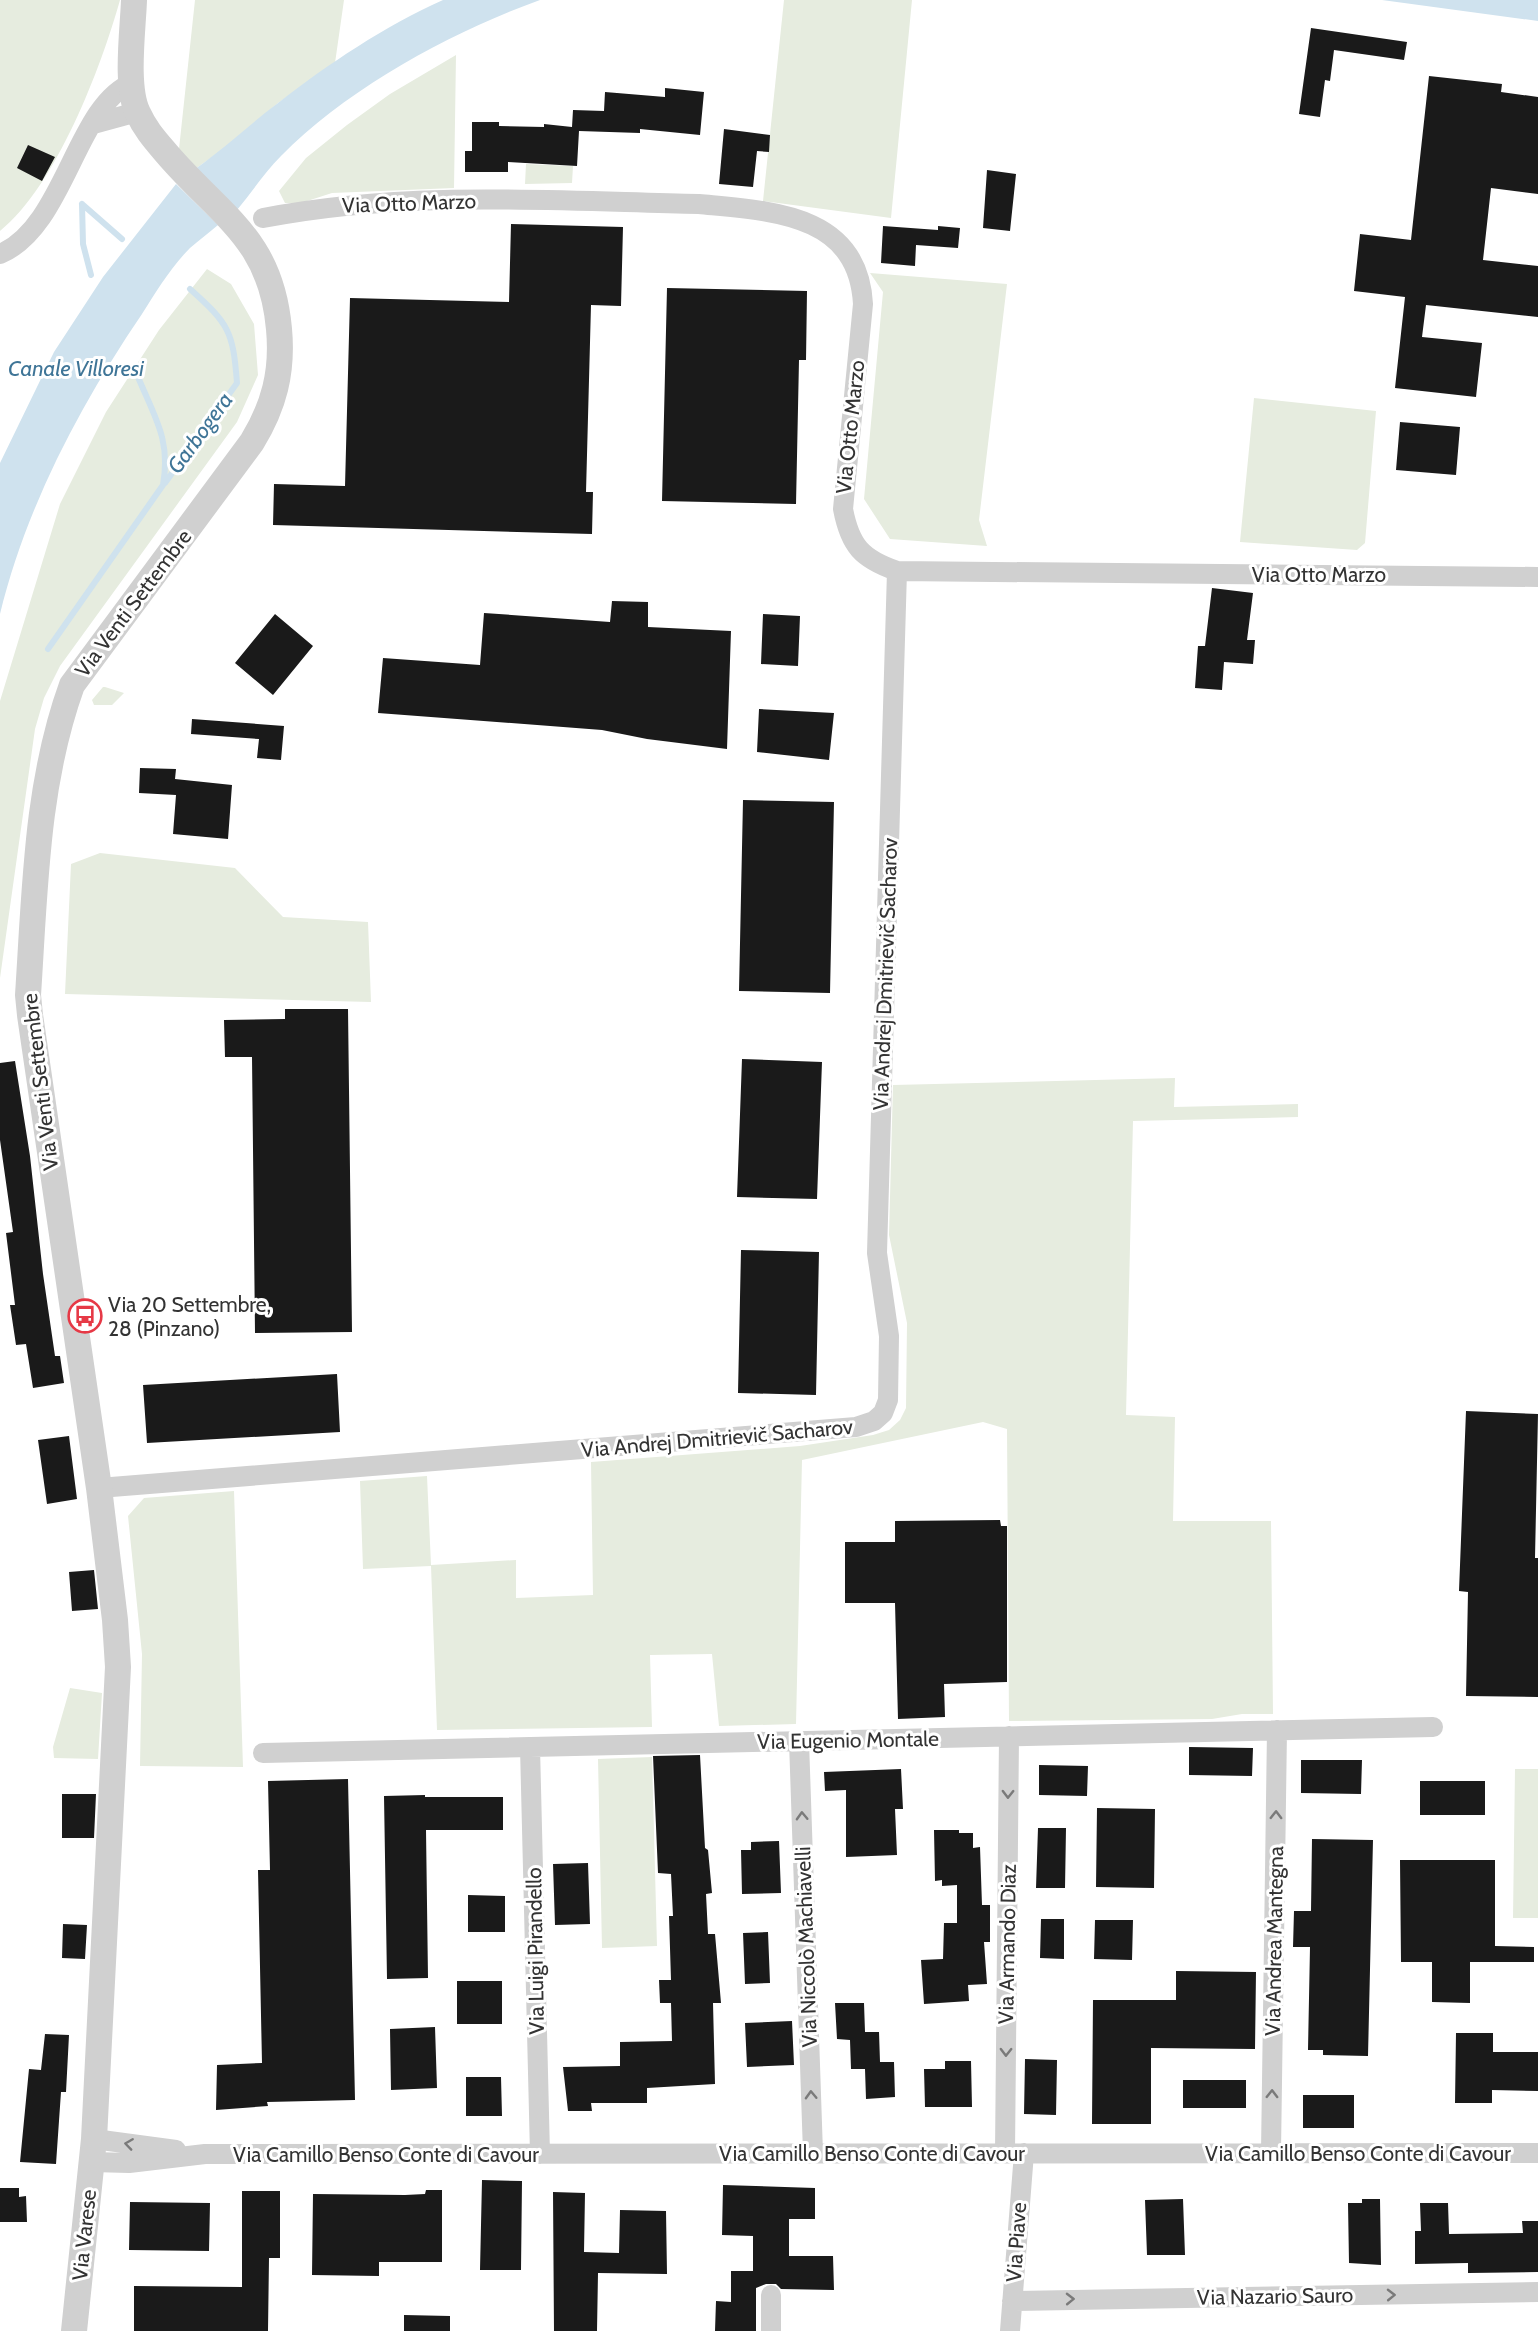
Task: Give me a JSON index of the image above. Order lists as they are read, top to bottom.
{
  "streets": {
    "street": [
      "Via Otto Marzo",
      "Via Venti Settembre",
      "Via Andrej Dmitrievič Sacharov",
      "Via Eugenio Montale",
      "Via Andrea Mantegna",
      "Via Armando Diaz",
      "Via Niccolò Machiavelli",
      "Via Luigi Pirandello",
      "Via Camillo Benso Conte di Cavour",
      "Via Varese",
      "Via Piave",
      "Via Nazario Sauro"
    ]
  },
  "crossings": [
    ["Via Otto Marzo", "Via Andrej Dmitrievič Sacharov"],
    ["Via Venti Settembre", "Via Andrej Dmitrievič Sacharov"],
    ["Via Venti Settembre", "Via Camillo Benso Conte di Cavour"],
    ["Via Venti Settembre", "Via Varese"],
    ["Via Eugenio Montale", "Via Andrea Mantegna"],
    ["Via Eugenio Montale", "Via Armando Diaz"],
    ["Via Eugenio Montale", "Via Niccolò Machiavelli"],
    ["Via Eugenio Montale", "Via Luigi Pirandello"],
    ["Via Andrea Mantegna", "Via Camillo Benso Conte di Cavour"],
    ["Via Armando Diaz", "Via Camillo Benso Conte di Cavour"],
    ["Via Armando Diaz", "Via Piave"],
    ["Via Niccolò Machiavelli", "Via Camillo Benso Conte di Cavour"],
    ["Via Luigi Pirandello", "Via Camillo Benso Conte di Cavour"],
    ["Via Camillo Benso Conte di Cavour", "Via Varese"],
    ["Via Camillo Benso Conte di Cavour", "Via Piave"],
    ["Via Piave", "Via Nazario Sauro"]
  ],
  "one_way": [
    "Via Andrea Mantegna",
    "Via Armando Diaz",
    "Via Niccolò Machiavelli",
    "Via Nazario Sauro"
  ],
  "water": ["Canale Villoresi", "Garbogera"],
  "places": {
    "bus stop": ["Via 20 Settembre, 28 (Pinzano)"]
  }
}
